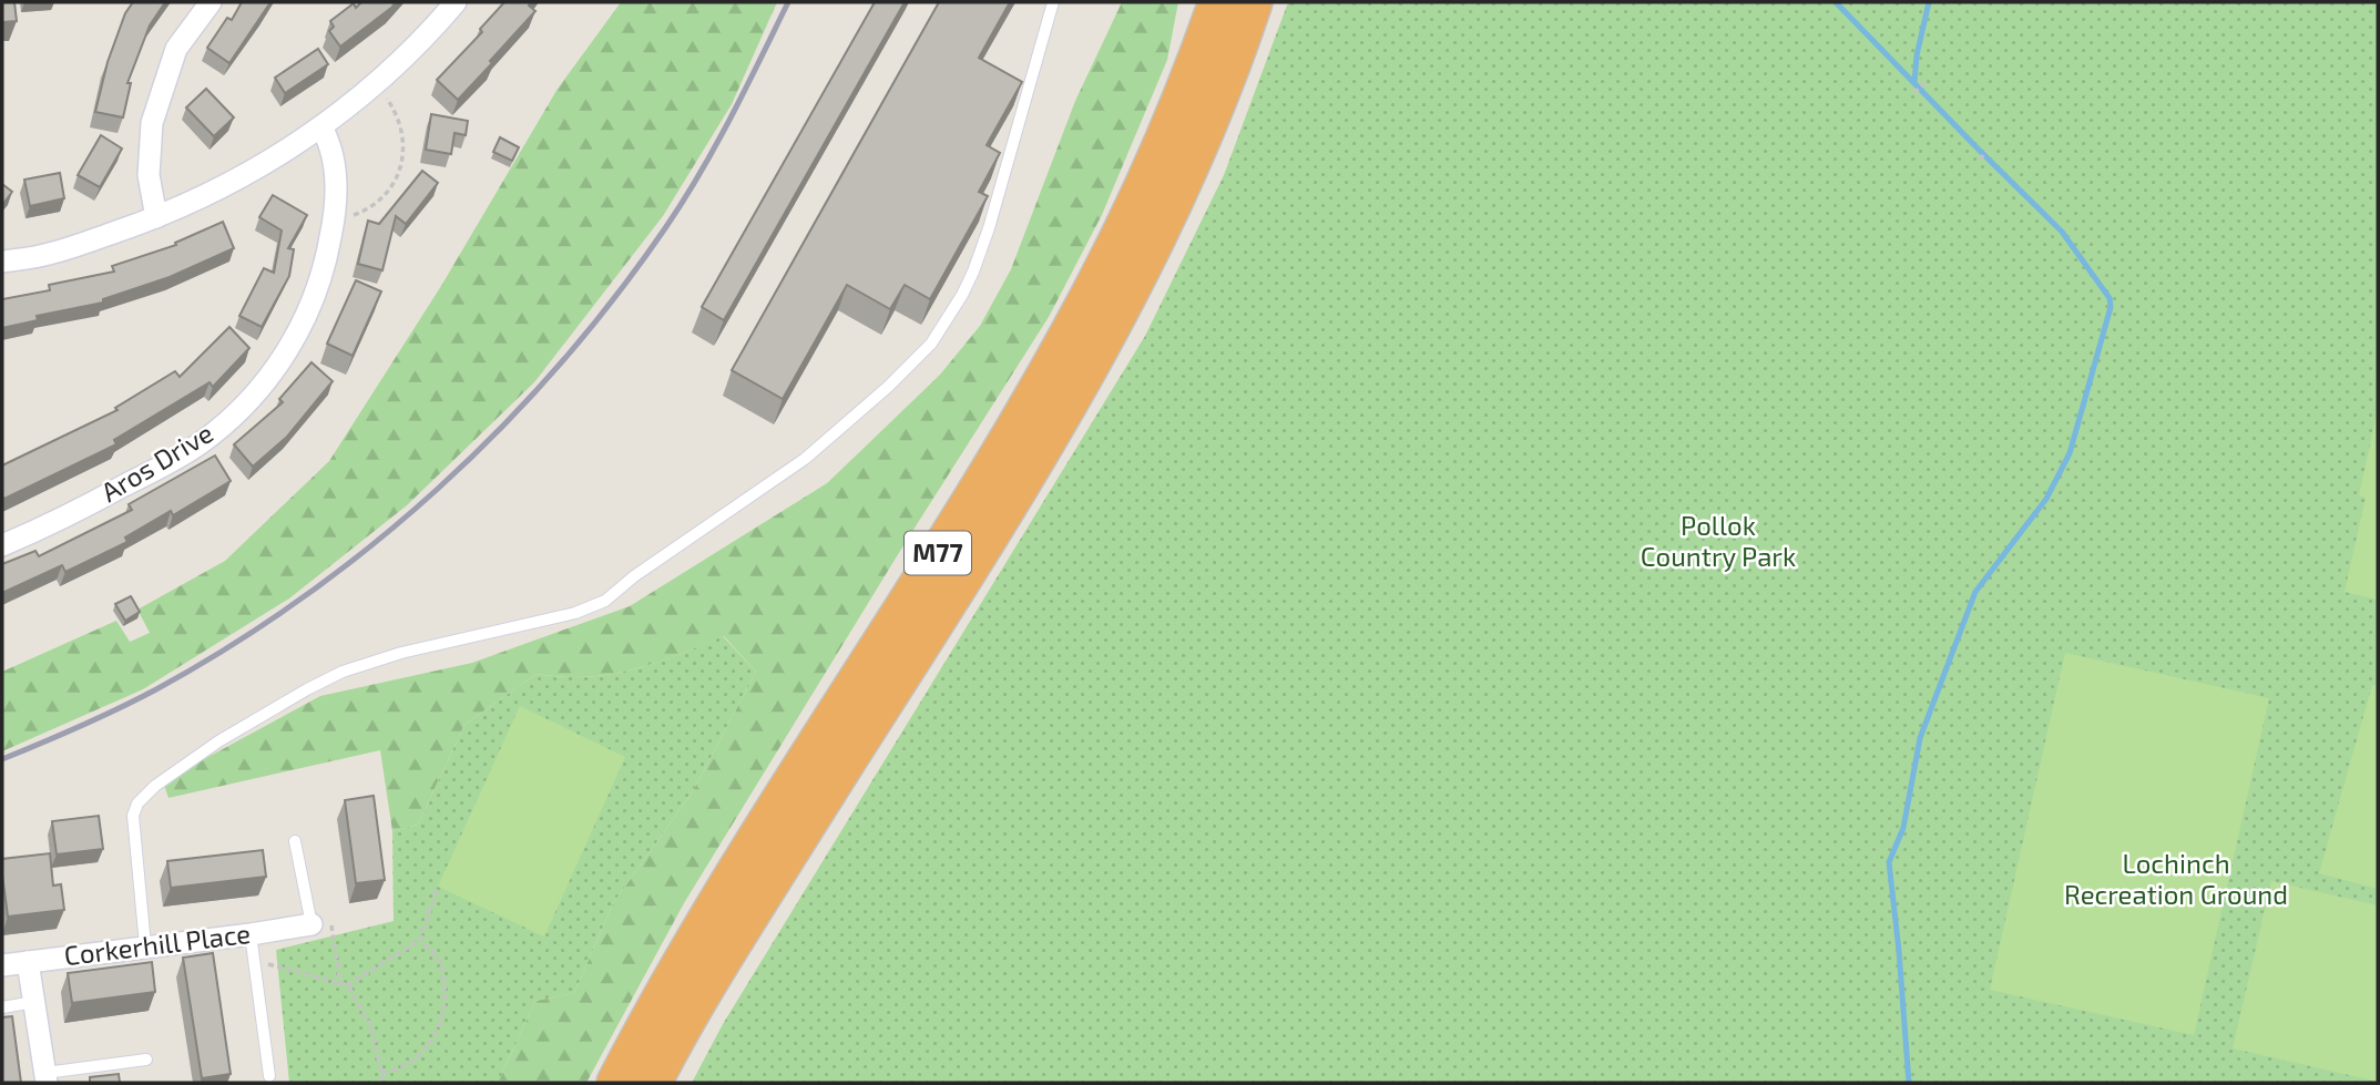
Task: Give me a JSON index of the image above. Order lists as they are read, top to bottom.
{
  "streets": {
    "highway": ["M77"],
    "street": ["Aros Drive", "Corkerhill Place"]
  },
  "parks": ["Pollok Country Park", "Lochinch Recreation Ground"]
}
